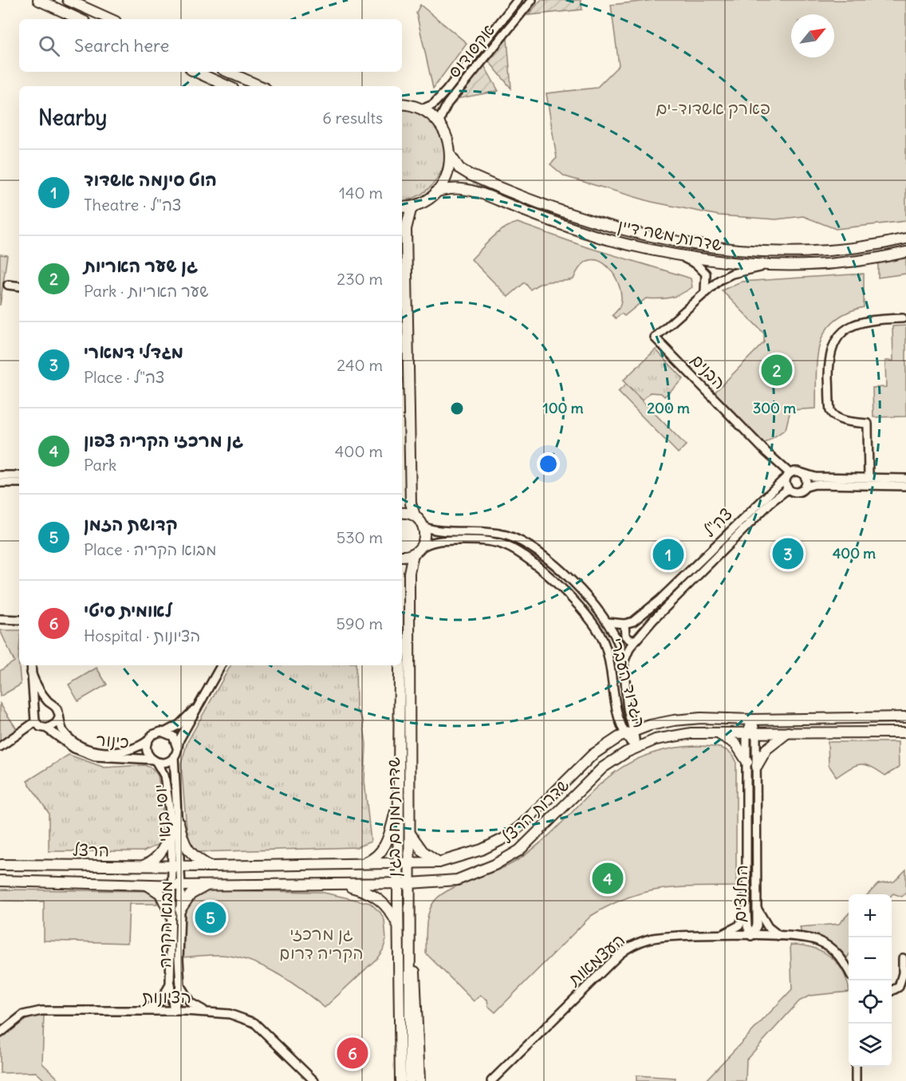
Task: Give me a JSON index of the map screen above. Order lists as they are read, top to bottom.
{
  "streets": {
    "main road": [
      "שדרות משה דיין",
      "שדרות הרצל",
      "שדרות מנחם בגין",
      "הרצל"
    ],
    "street": [
      "אקסודוס",
      "הבנים",
      "צה\"ל",
      "הגדוד העברי",
      "כינור",
      "יוסי בנאי",
      "החלוצים",
      "מבוא הקריה",
      "העצמאות",
      "הציונות"
    ]
  },
  "crossings": [
    ["שדרות משה דיין", "הבנים"],
    ["הבנים", "צה\"ל"],
    ["צה\"ל", "הגדוד העברי"],
    ["הגדוד העברי", "שדרות הרצל"],
    ["הגדוד העברי", "שדרות מנחם בגין"],
    ["כינור", "יוסי בנאי"],
    ["שדרות הרצל", "יוסי בנאי"],
    ["שדרות הרצל", "שדרות מנחם בגין"],
    ["שדרות הרצל", "הרצל"],
    ["שדרות הרצל", "החלוצים"],
    ["שדרות הרצל", "מבוא הקריה"],
    ["יוסי בנאי", "הרצל"],
    ["יוסי בנאי", "מבוא הקריה"],
    ["הרצל", "מבוא הקריה"],
    ["החלוצים", "העצמאות"],
    ["מבוא הקריה", "הציונות"]
  ],
  "parks": ["פארק אשדוד-ים", "גן מרכזי הקריה דרום"],
  "north": "top right",
  "page": {
    "search": "Search here",
    "heading": ["Nearby", "6 results"],
    "list": [
      {
        "mark": "1",
        "name": "הוט סינמה אשדוד",
        "note": "Theatre · צה\"ל",
        "value": "140 m"
      },
      {
        "mark": "2",
        "name": "גן שער האריות",
        "note": "Park · שער האריות",
        "value": "230 m"
      },
      {
        "mark": "3",
        "name": "מגדלי דמארי",
        "note": "Place · צה\"ל",
        "value": "240 m"
      },
      {
        "mark": "4",
        "name": "גן מרכזי הקריה צפון",
        "note": "Park",
        "value": "400 m"
      },
      {
        "mark": "5",
        "name": "קדושת הזמן",
        "note": "Place · מבוא הקריה",
        "value": "530 m"
      },
      {
        "mark": "6",
        "name": "לאומית סיטי",
        "note": "Hospital · הציונות",
        "value": "590 m"
      }
    ],
    "pins": [
      "2",
      "3",
      "1",
      "4",
      "5",
      "6"
    ],
    "map_buttons": ["+", "−"]
  },
  "rings": [
    "100 m",
    "200 m",
    "300 m",
    "400 m"
  ]
}
